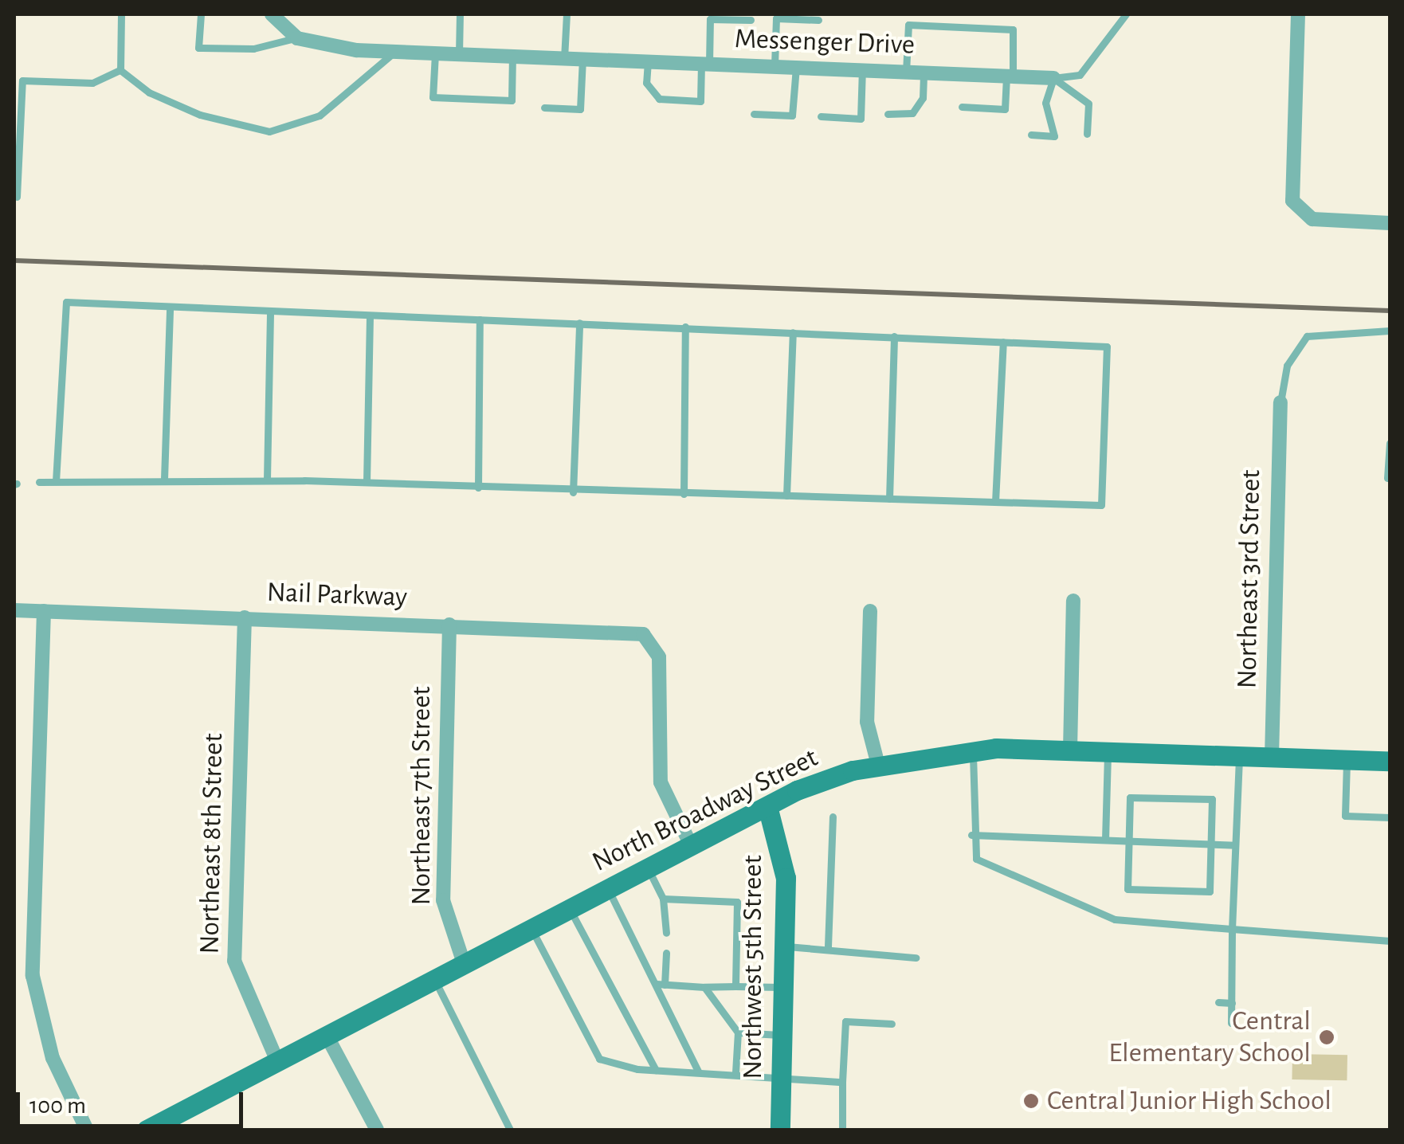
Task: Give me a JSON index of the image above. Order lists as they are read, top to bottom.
{
  "streets": {
    "main road": ["North Broadway Street", "Northwest 5th Street"],
    "street": [
      "Messenger Drive",
      "Northeast 3rd Street",
      "Nail Parkway",
      "Northeast 7th Street",
      "Northeast 8th Street"
    ]
  },
  "crossings": [
    ["Northeast 3rd Street", "North Broadway Street"],
    ["Nail Parkway", "Northeast 7th Street"],
    ["Nail Parkway", "North Broadway Street"],
    ["Nail Parkway", "Northeast 8th Street"],
    ["Northeast 7th Street", "North Broadway Street"],
    ["North Broadway Street", "Northeast 8th Street"],
    ["North Broadway Street", "Northwest 5th Street"]
  ],
  "places": ["Central Elementary School", "Central Junior High School"],
  "scale_bar": "100 m"
}
